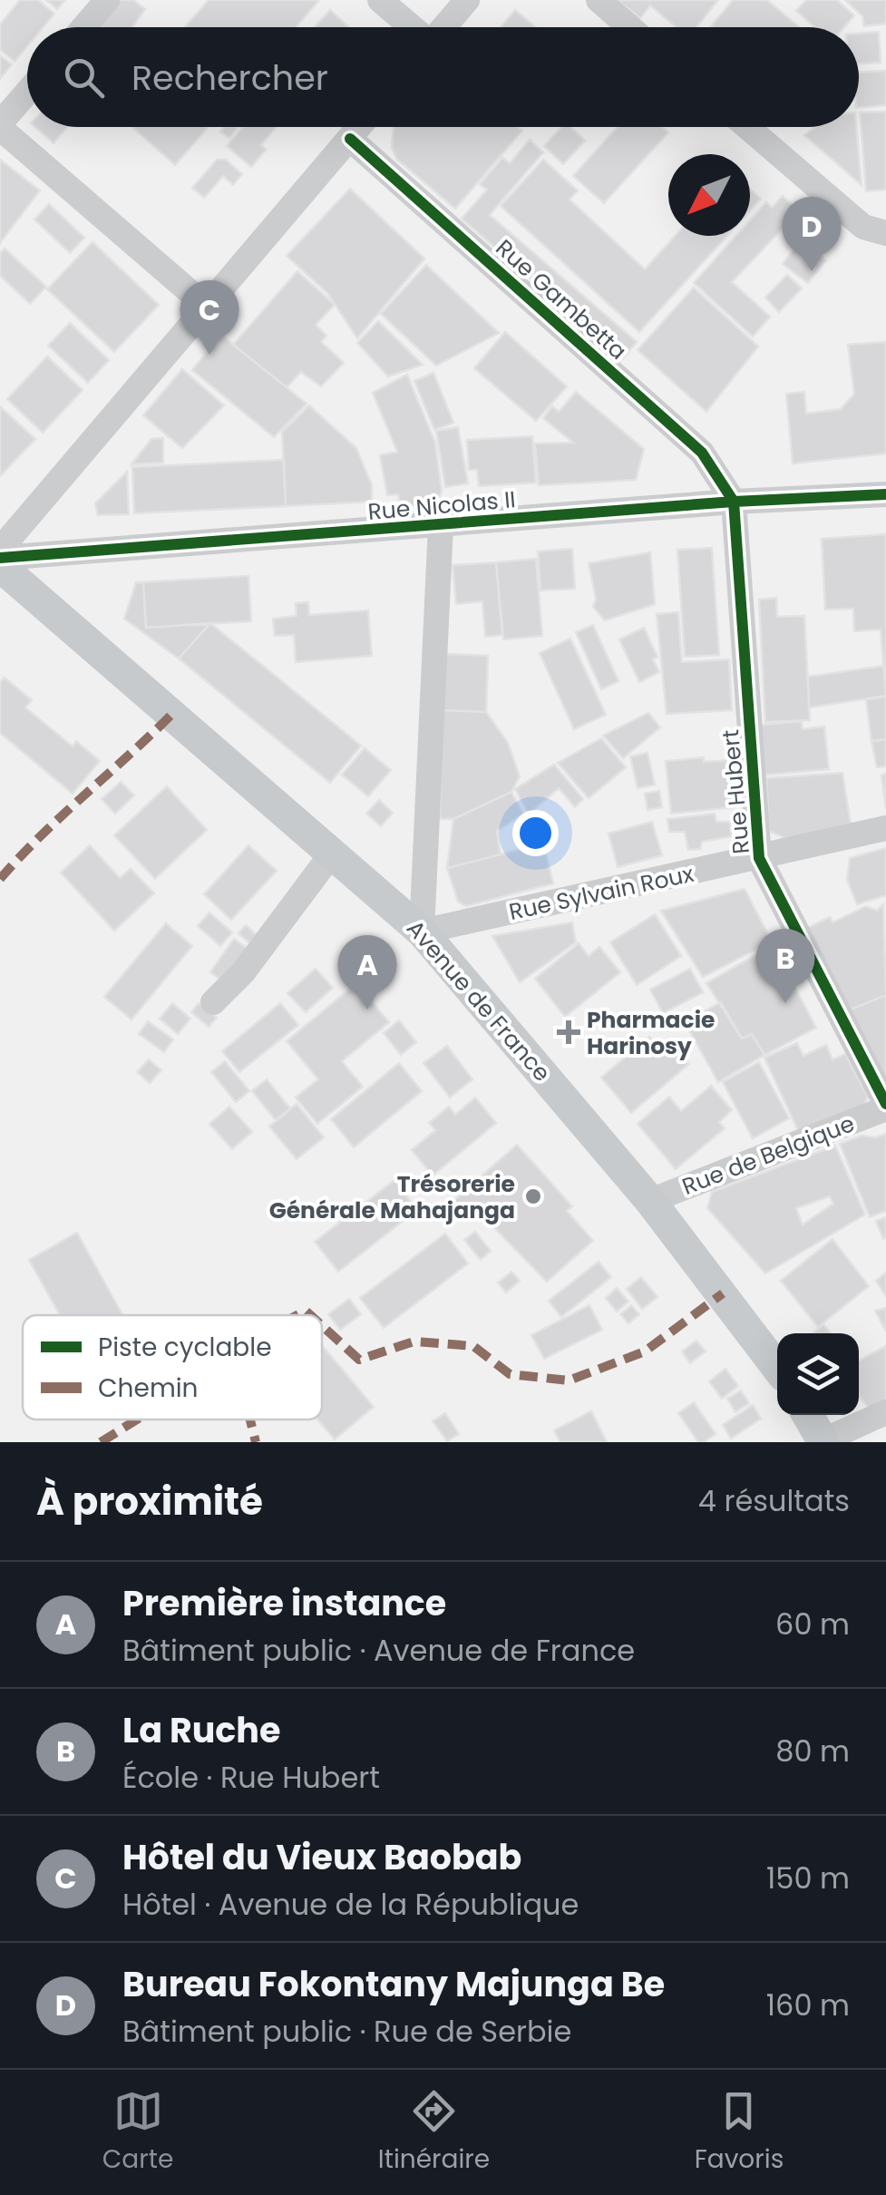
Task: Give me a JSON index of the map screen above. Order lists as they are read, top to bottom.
{
  "streets": {
    "main road": ["Avenue de France"],
    "street": [
      "Rue Gambetta",
      "Rue Nicolas II",
      "Rue Hubert",
      "Rue Sylvain Roux",
      "Rue de Belgique"
    ]
  },
  "crossings": [
    ["Rue Gambetta", "Rue Nicolas II"],
    ["Rue Gambetta", "Rue Hubert"],
    ["Rue Nicolas II", "Rue Hubert"],
    ["Rue Hubert", "Rue Sylvain Roux"],
    ["Rue Hubert", "Rue de Belgique"],
    ["Rue Sylvain Roux", "Avenue de France"],
    ["Avenue de France", "Rue de Belgique"]
  ],
  "places": {
    "health": ["Pharmacie Harinosy"],
    "other": ["Trésorerie Générale Mahajanga"]
  },
  "legend": ["Piste cyclable", "Chemin"],
  "north": "bottom left",
  "page": {
    "search": "Rechercher",
    "pins": [
      "D",
      "C",
      "B",
      "A"
    ],
    "heading": ["À proximité", "4 résultats"],
    "list": [
      {
        "mark": "A",
        "name": "Première instance",
        "note": "Bâtiment public · Avenue de France",
        "value": "60 m"
      },
      {
        "mark": "B",
        "name": "La Ruche",
        "note": "École · Rue Hubert",
        "value": "80 m"
      },
      {
        "mark": "C",
        "name": "Hôtel du Vieux Baobab",
        "note": "Hôtel · Avenue de la République",
        "value": "150 m"
      },
      {
        "mark": "D",
        "name": "Bureau Fokontany Majunga Be",
        "note": "Bâtiment public · Rue de Serbie",
        "value": "160 m"
      }
    ],
    "nav": ["Carte", "Itinéraire", "Favoris"]
  }
}
